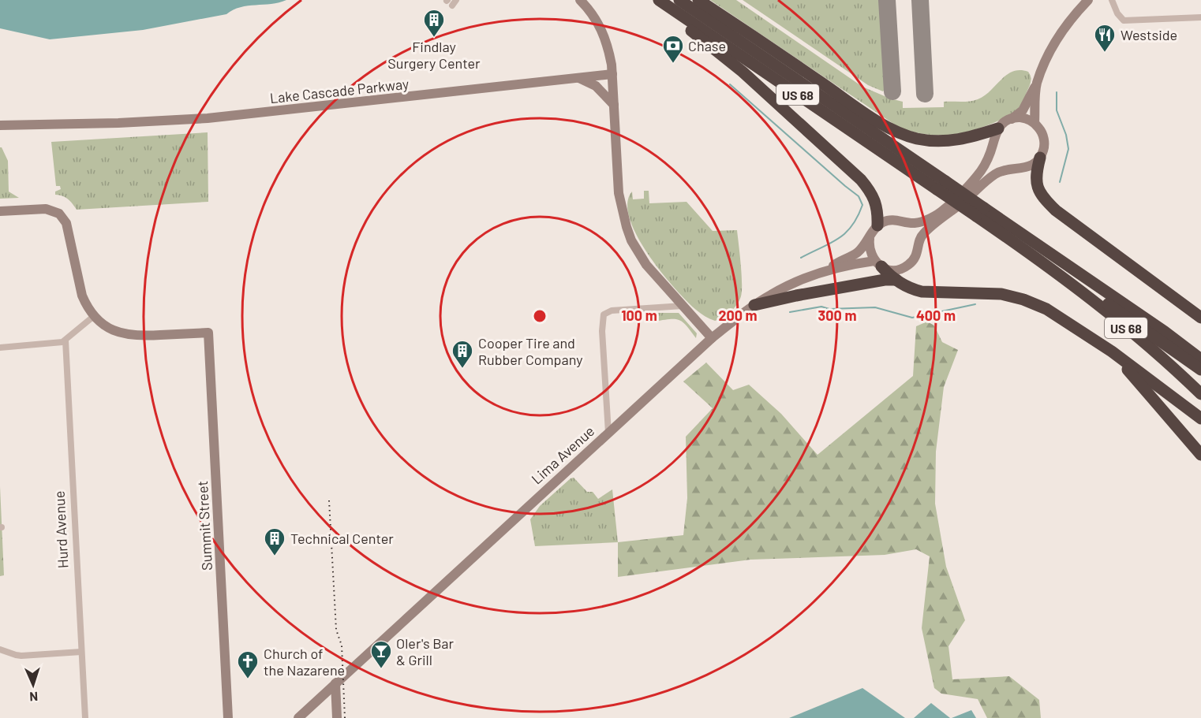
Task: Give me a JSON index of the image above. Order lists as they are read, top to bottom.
{
  "streets": {
    "highway": ["US 68"],
    "street": [
      "Lake Cascade Parkway",
      "Lima Avenue",
      "Summit Street",
      "Hurd Avenue"
    ]
  },
  "places": {
    "building": ["Findlay Surgery Center", "Cooper Tire and Rubber Company", "Technical Center"],
    "restaurant": ["Westside"],
    "bank": ["Chase"],
    "bar": ["Oler's Bar & Grill"],
    "church": ["Church of the Nazarene"]
  },
  "north": "bottom",
  "rings": [
    "100 m",
    "200 m",
    "300 m",
    "400 m"
  ]
}
